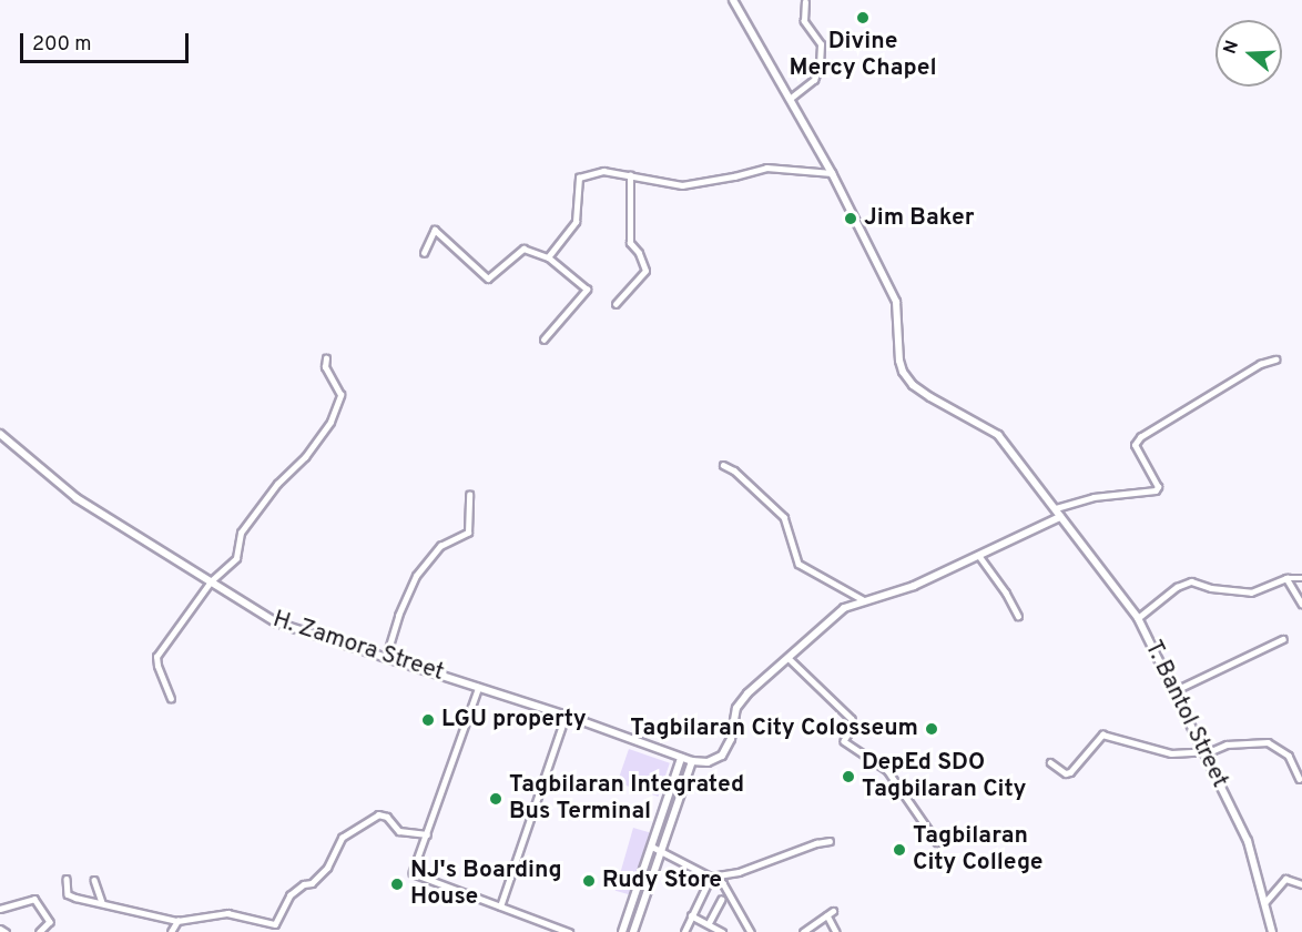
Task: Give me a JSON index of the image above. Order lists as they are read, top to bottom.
{
  "streets": {
    "street": ["H. Zamora Street", "T. Bantol Street"]
  },
  "places": [
    "Divine Mercy Chapel",
    "Jim Baker",
    "LGU property",
    "Tagbilaran City Colosseum",
    "DepEd SDO Tagbilaran City",
    "Tagbilaran Integrated Bus Terminal",
    "Tagbilaran City College",
    "Rudy Store",
    "NJ's Boarding House"
  ],
  "scale_bar": "200 m",
  "north": "left"
}
